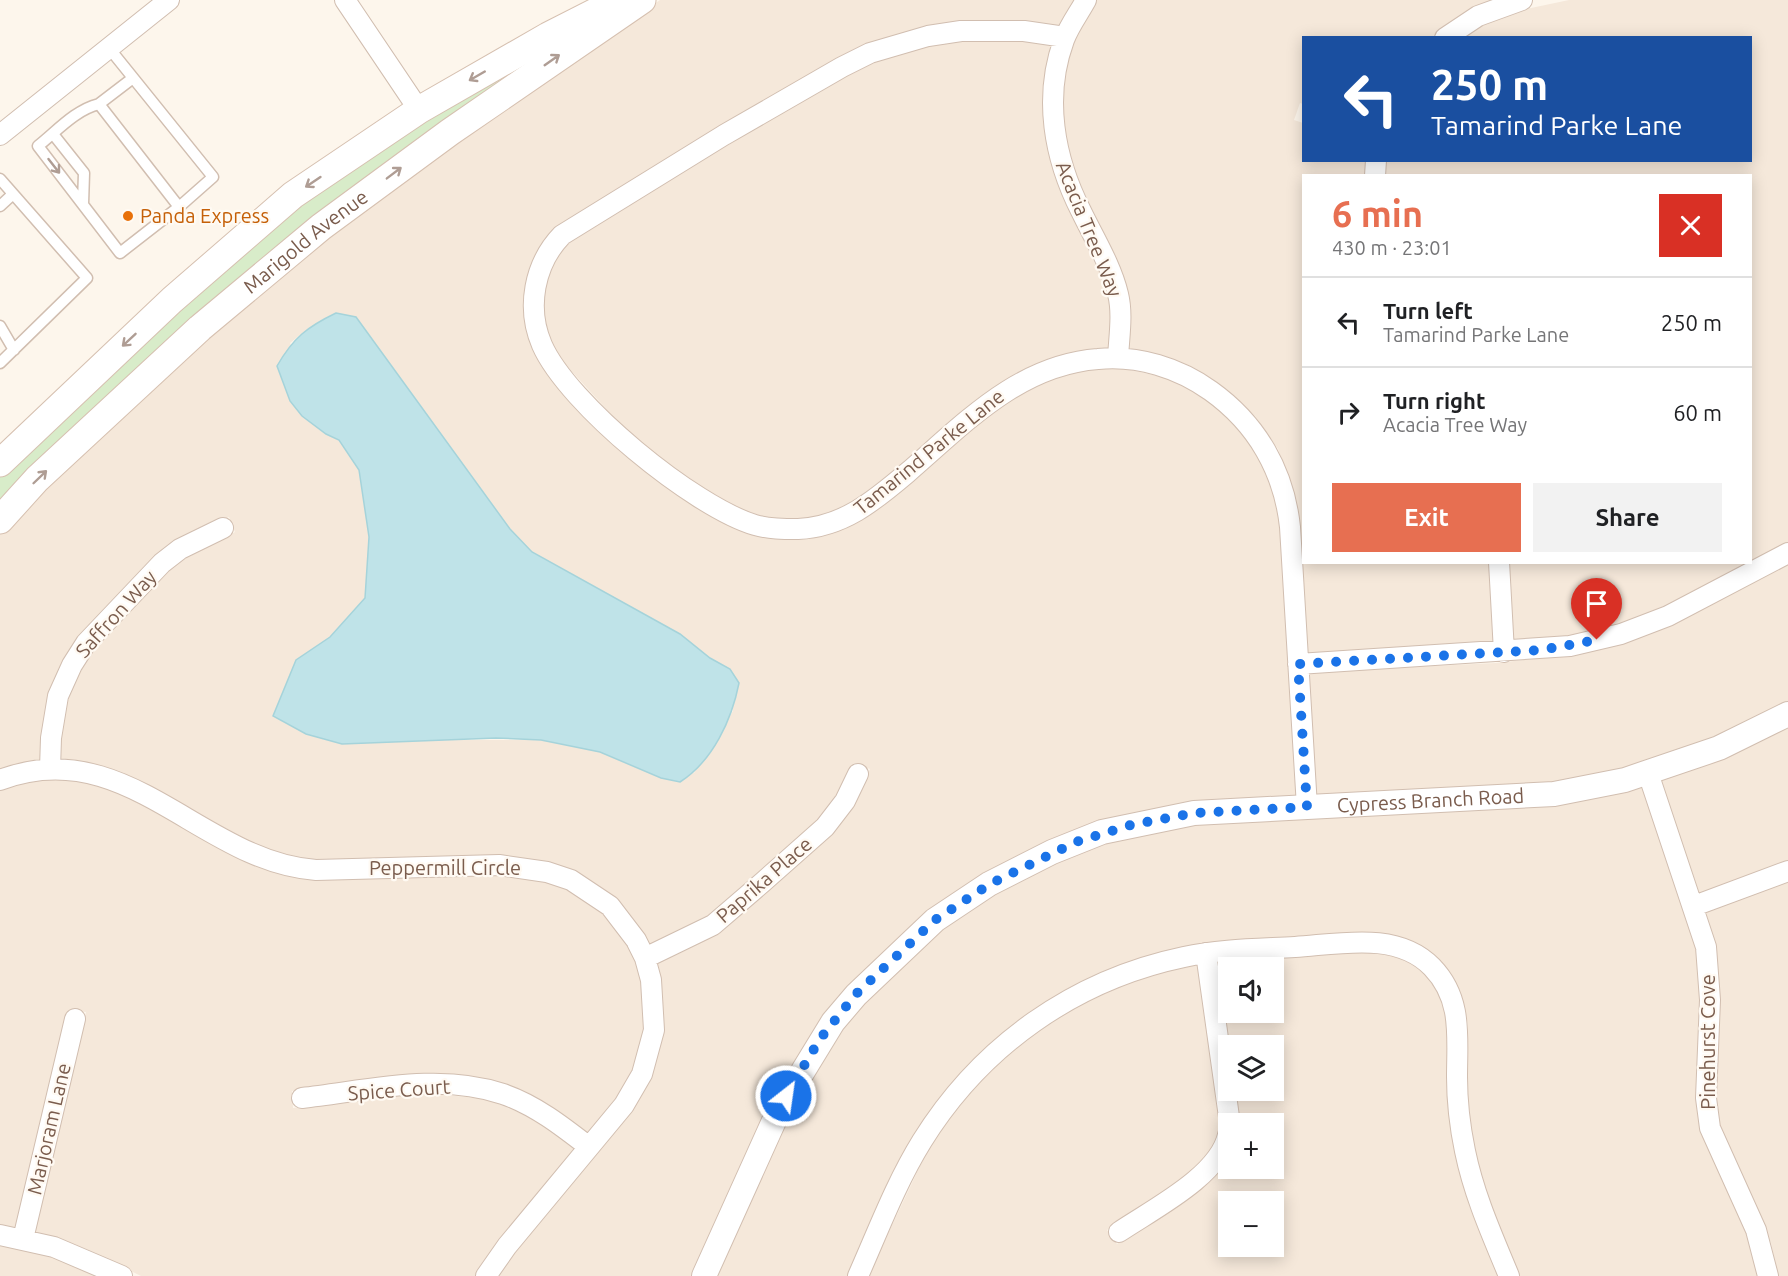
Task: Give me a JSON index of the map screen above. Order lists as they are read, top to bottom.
{
  "streets": {
    "main road": ["Marigold Avenue"],
    "street": [
      "Acacia Tree Way",
      "Tamarind Parke Lane",
      "Saffron Way",
      "Cypress Branch Road",
      "Peppermill Circle",
      "Paprika Place",
      "Pinehurst Cove",
      "Spice Court",
      "Marjoram Lane"
    ]
  },
  "crossings": [
    ["Acacia Tree Way", "Tamarind Parke Lane"],
    ["Tamarind Parke Lane", "Cypress Branch Road"],
    ["Saffron Way", "Peppermill Circle"],
    ["Cypress Branch Road", "Pinehurst Cove"],
    ["Peppermill Circle", "Paprika Place"],
    ["Peppermill Circle", "Spice Court"]
  ],
  "places": ["Panda Express"],
  "page": {
    "turn": ["250 m", "Tamarind Parke Lane"],
    "heading": ["6 min", "430 m · 23:01"],
    "list": [
      {
        "name": "Turn left",
        "note": "Tamarind Parke Lane",
        "value": "250 m"
      },
      {
        "name": "Turn right",
        "note": "Acacia Tree Way",
        "value": "60 m"
      }
    ],
    "buttons": ["Exit", "Share"],
    "map_buttons": ["+", "−"]
  }
}
